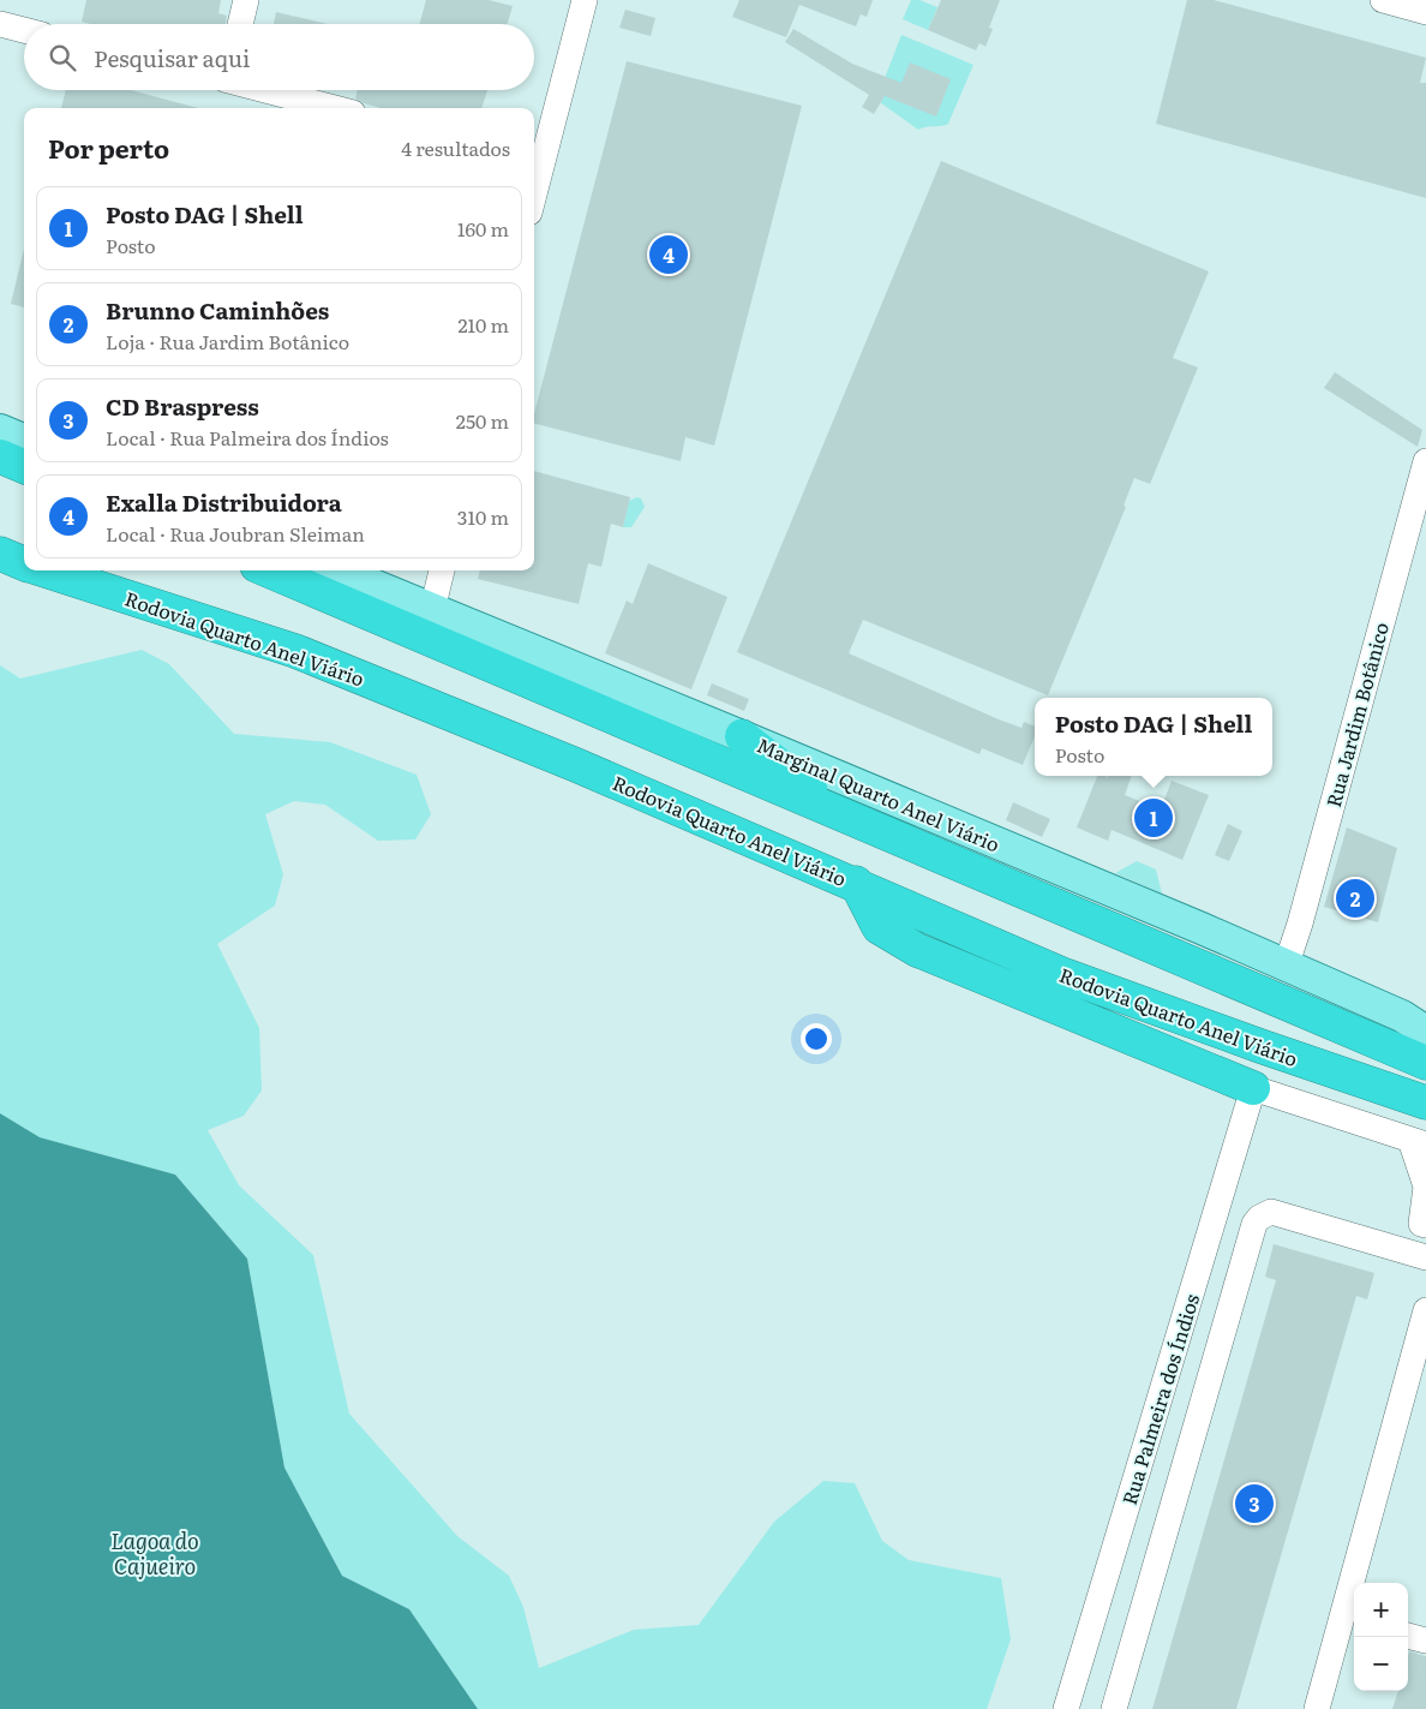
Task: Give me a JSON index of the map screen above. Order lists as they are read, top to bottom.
{
  "streets": {
    "highway": ["Rodovia Quarto Anel Viário"],
    "main road": ["Marginal Quarto Anel Viário"],
    "street": ["Rua Jardim Botânico", "Rua Palmeira dos Índios"]
  },
  "crossings": [
    ["Rua Jardim Botânico", "Marginal Quarto Anel Viário"]
  ],
  "water": ["Lagoa do Cajueiro"],
  "page": {
    "search": "Pesquisar aqui",
    "heading": ["Por perto", "4 resultados"],
    "list": [
      {
        "mark": "1",
        "name": "Posto DAG | Shell",
        "note": "Posto",
        "value": "160 m"
      },
      {
        "mark": "2",
        "name": "Brunno Caminhões",
        "note": "Loja · Rua Jardim Botânico",
        "value": "210 m"
      },
      {
        "mark": "3",
        "name": "CD Braspress",
        "note": "Local · Rua Palmeira dos Índios",
        "value": "250 m"
      },
      {
        "mark": "4",
        "name": "Exalla Distribuidora",
        "note": "Local · Rua Joubran Sleiman",
        "value": "310 m"
      }
    ],
    "pins": [
      "4",
      "1",
      "2",
      "3"
    ],
    "popup": ["Posto DAG | Shell", "Posto"],
    "map_buttons": ["+", "−"]
  }
}
